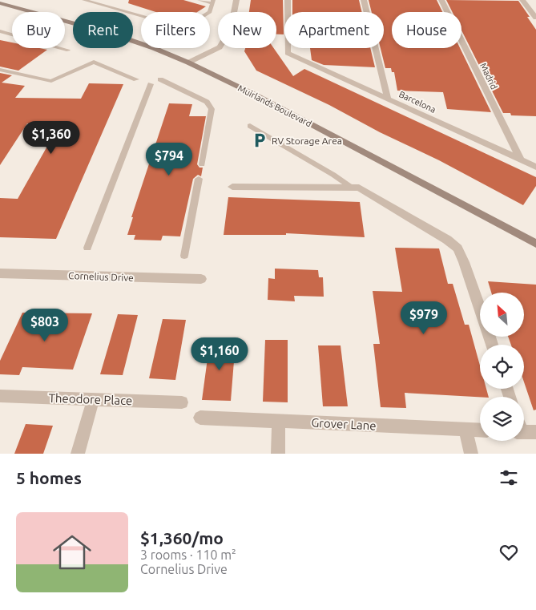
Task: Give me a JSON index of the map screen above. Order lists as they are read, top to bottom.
{
  "streets": {
    "main road": ["Muirlands Boulevard"],
    "street": [
      "Madrid",
      "Barcelona",
      "Cornelius Drive",
      "Theodore Place",
      "Grover Lane"
    ]
  },
  "crossings": [
    ["Madrid", "Barcelona"]
  ],
  "places": {
    "parking": ["RV Storage Area"]
  },
  "north": "top left",
  "page": {
    "chip": [
      "Buy",
      "Rent",
      "Filters",
      "New",
      "Apartment",
      "House"
    ],
    "price": [
      "$1,360",
      "$794",
      "$979",
      "$803",
      "$1,160"
    ],
    "heading": "5 homes",
    "list": [
      {
        "name": "$1,360/mo",
        "note": "3 rooms · 110 m² · Cornelius Drive"
      }
    ]
  }
}
